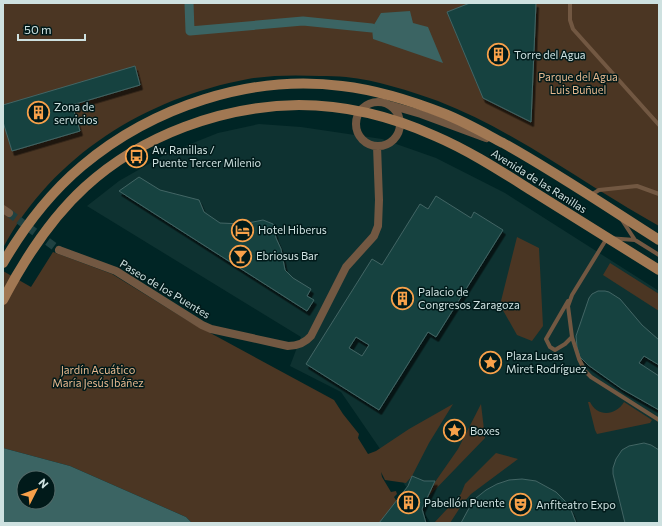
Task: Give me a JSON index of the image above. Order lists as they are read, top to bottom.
{
  "streets": {
    "main road": ["Avenida de las Ranillas"],
    "street": ["Paseo de los Puentes"]
  },
  "crossings": [
    ["Avenida de las Ranillas", "Paseo de los Puentes"]
  ],
  "parks": ["Parque del Agua Luis Buñuel", "Jardín Acuático María Jesús Ibáñez"],
  "places": {
    "building": [
      "Torre del Agua",
      "Zona de servicios",
      "Palacio de Congresos Zaragoza",
      "Pabellón Puente"
    ],
    "bus stop": ["Av. Ranillas / Puente Tercer Milenio"],
    "hotel": ["Hotel Hiberus"],
    "bar": ["Ebriosus Bar"],
    "place": ["Plaza Lucas Miret Rodríguez", "Boxes"],
    "theatre": ["Anfiteatro Expo"]
  },
  "scale_bar": "50 m",
  "north": "top right"
}
